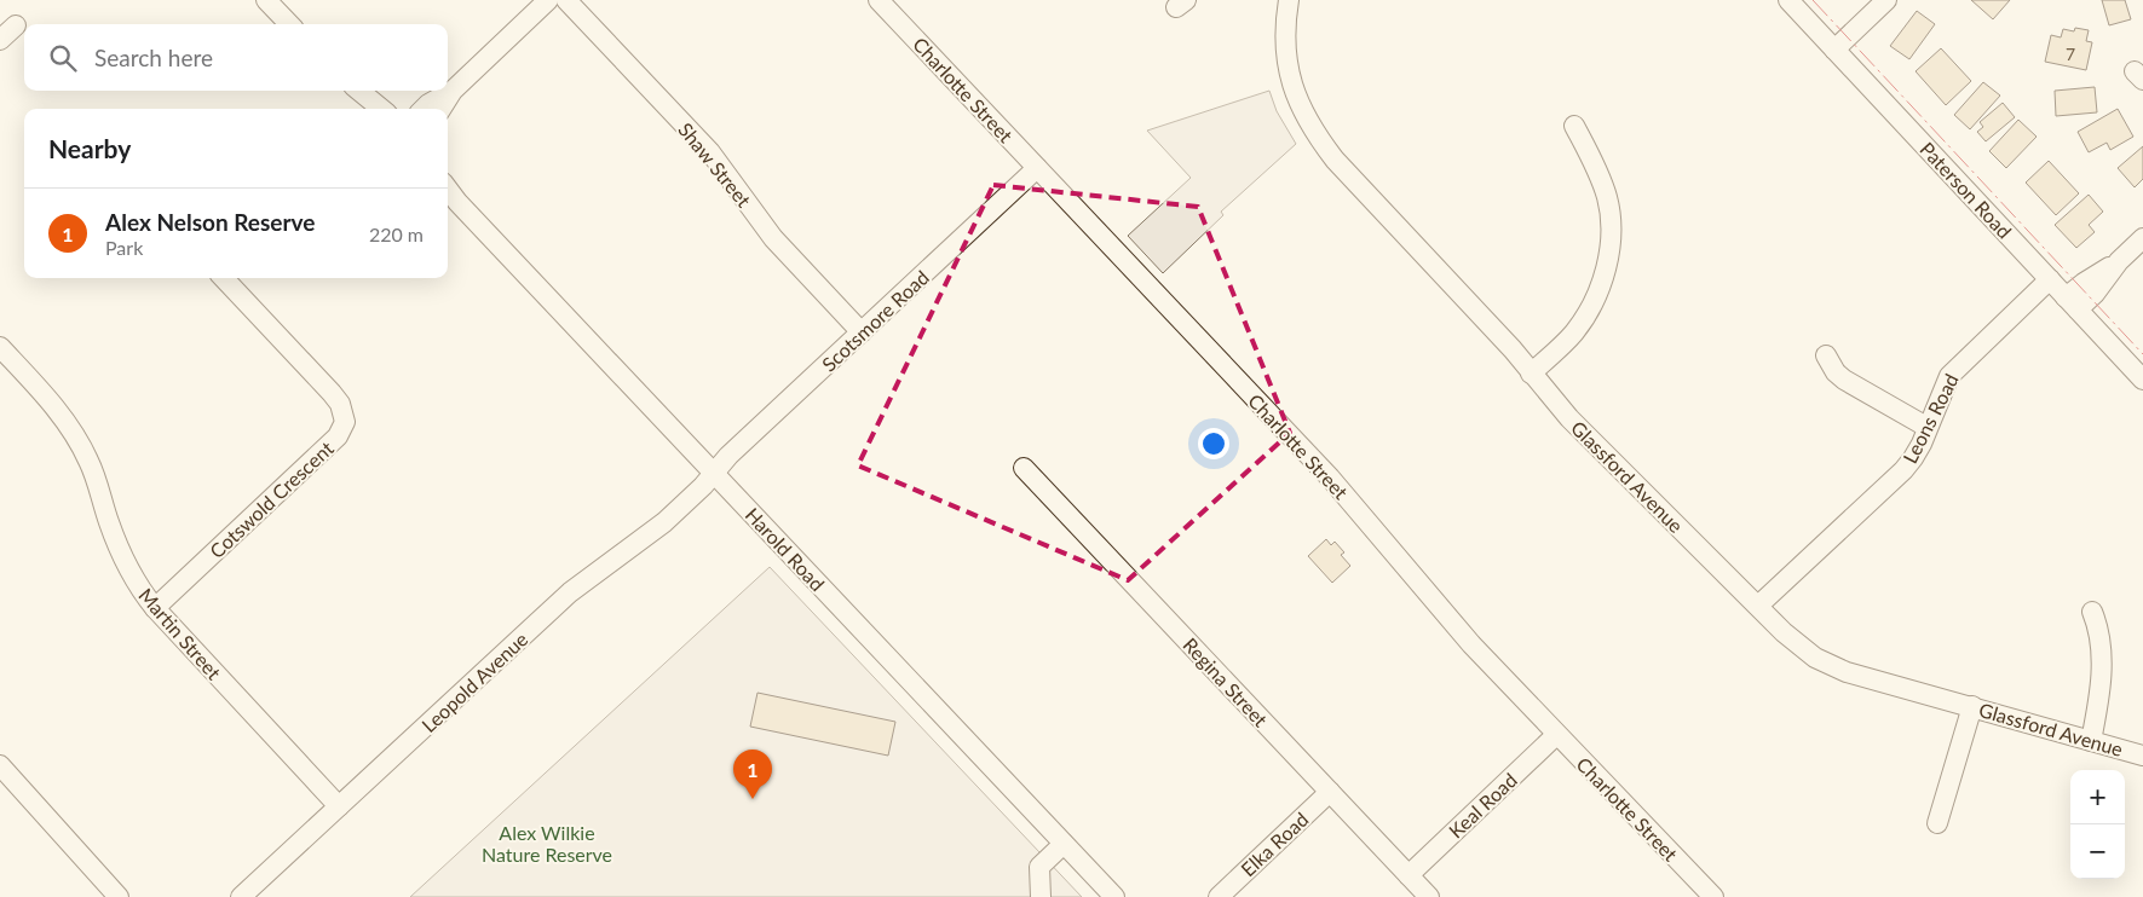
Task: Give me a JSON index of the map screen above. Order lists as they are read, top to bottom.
{
  "streets": {
    "street": [
      "Charlotte Street",
      "Shaw Street",
      "Paterson Road",
      "Scotsmore Road",
      "Leons Road",
      "Glassford Avenue",
      "Cotswold Crescent",
      "Harold Road",
      "Martin Street",
      "Leopold Avenue",
      "Regina Street",
      "Keal Road",
      "Elka Road"
    ]
  },
  "crossings": [
    ["Charlotte Street", "Scotsmore Road"],
    ["Charlotte Street", "Keal Road"],
    ["Shaw Street", "Scotsmore Road"],
    ["Paterson Road", "Leons Road"],
    ["Scotsmore Road", "Harold Road"],
    ["Scotsmore Road", "Leopold Avenue"],
    ["Leons Road", "Glassford Avenue"],
    ["Cotswold Crescent", "Martin Street"],
    ["Harold Road", "Leopold Avenue"],
    ["Martin Street", "Leopold Avenue"],
    ["Regina Street", "Keal Road"],
    ["Regina Street", "Elka Road"]
  ],
  "parks": ["Alex Wilkie Nature Reserve"],
  "house_numbers": ["7"],
  "page": {
    "search": "Search here",
    "heading": "Nearby",
    "list": [
      {
        "mark": "1",
        "name": "Alex Nelson Reserve",
        "note": "Park",
        "value": "220 m"
      }
    ],
    "pins": "1",
    "map_buttons": ["+", "−"]
  }
}
